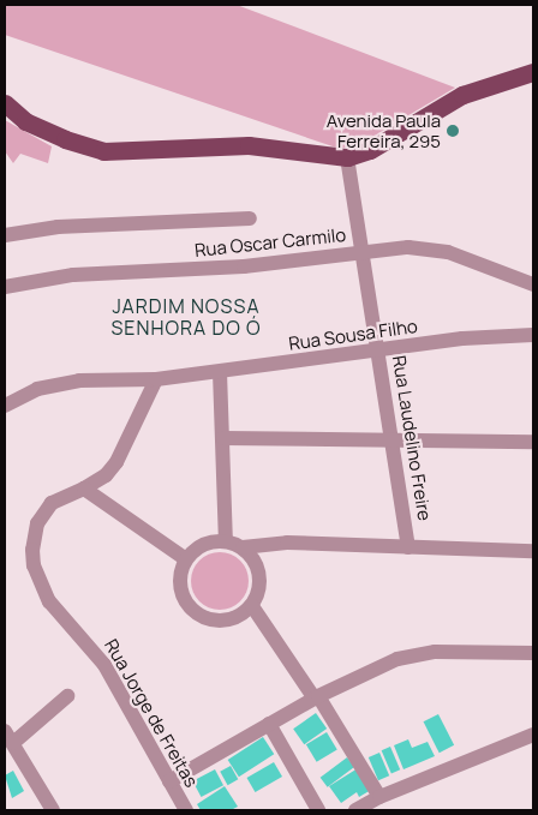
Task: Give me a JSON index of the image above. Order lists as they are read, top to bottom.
{
  "streets": {
    "street": [
      "Rua Oscar Carmilo",
      "Rua Sousa Filho",
      "Rua Laudelino Freire",
      "Rua Jorge de Freitas"
    ]
  },
  "crossings": [
    ["Rua Oscar Carmilo", "Rua Laudelino Freire"],
    ["Rua Sousa Filho", "Rua Laudelino Freire"],
    ["Rua Sousa Filho", "Rua Jorge de Freitas"]
  ],
  "districts": ["JARDIM NOSSA SENHORA DO Ó"],
  "places": ["Avenida Paula Ferreira, 295"]
}
